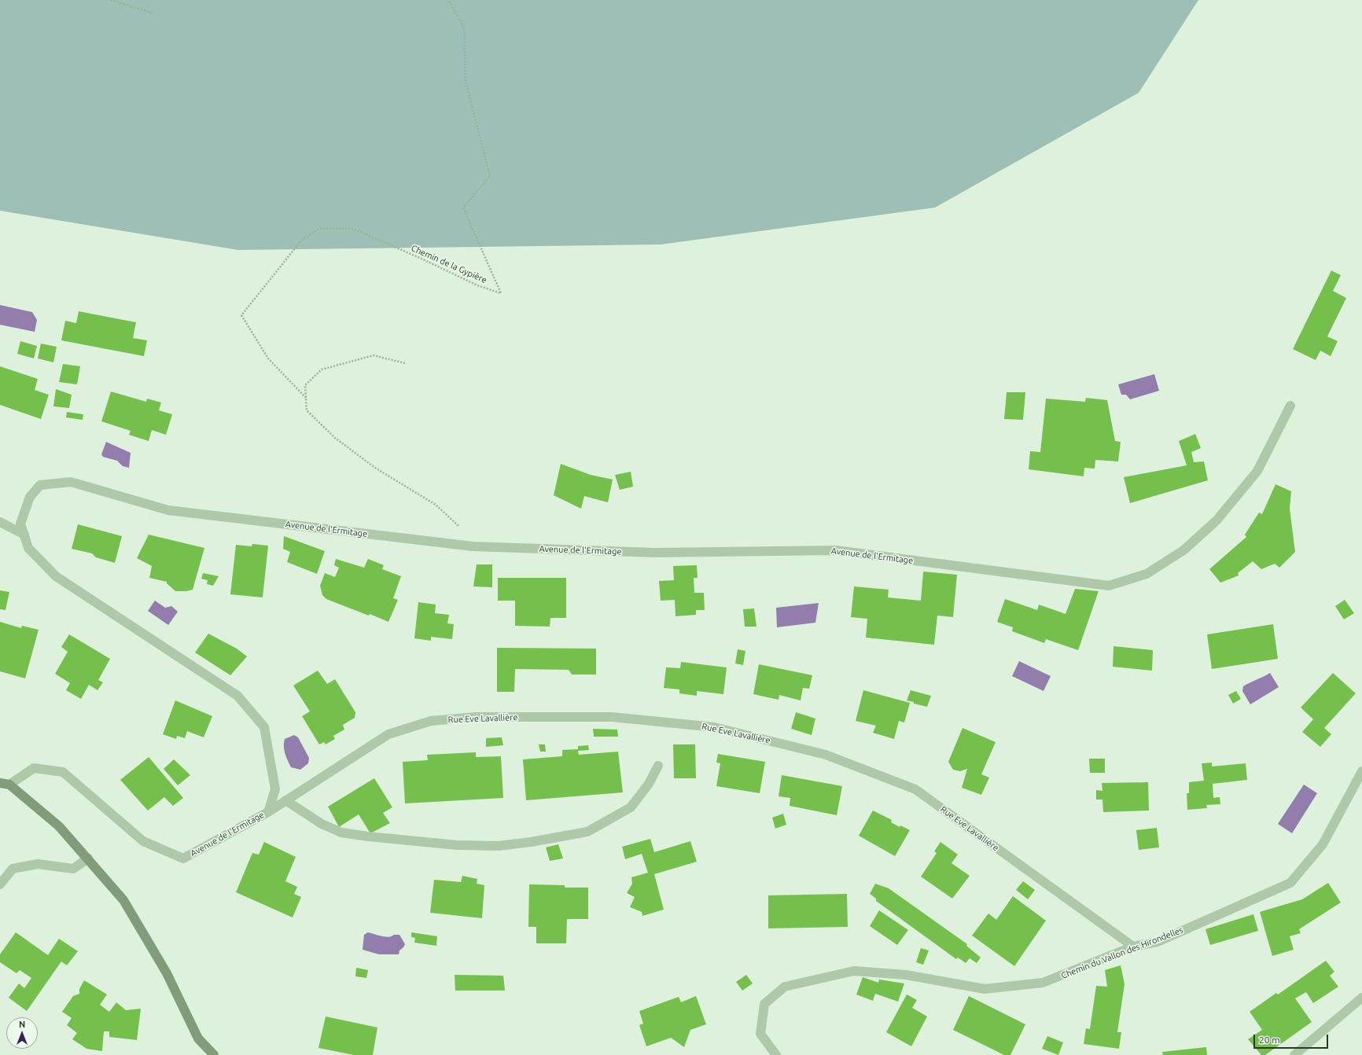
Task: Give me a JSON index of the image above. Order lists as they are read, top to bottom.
{
  "streets": {
    "street": ["Avenue de l'Ermitage", "Rue Eve Lavallière", "Chemin du Vallon des Hirondelles"],
    "path": ["Chemin de la Gypière"]
  },
  "crossings": [
    ["Avenue de l'Ermitage", "Rue Eve Lavallière"],
    ["Rue Eve Lavallière", "Chemin du Vallon des Hirondelles"]
  ],
  "scale_bar": "20 m",
  "north": "top"
}
